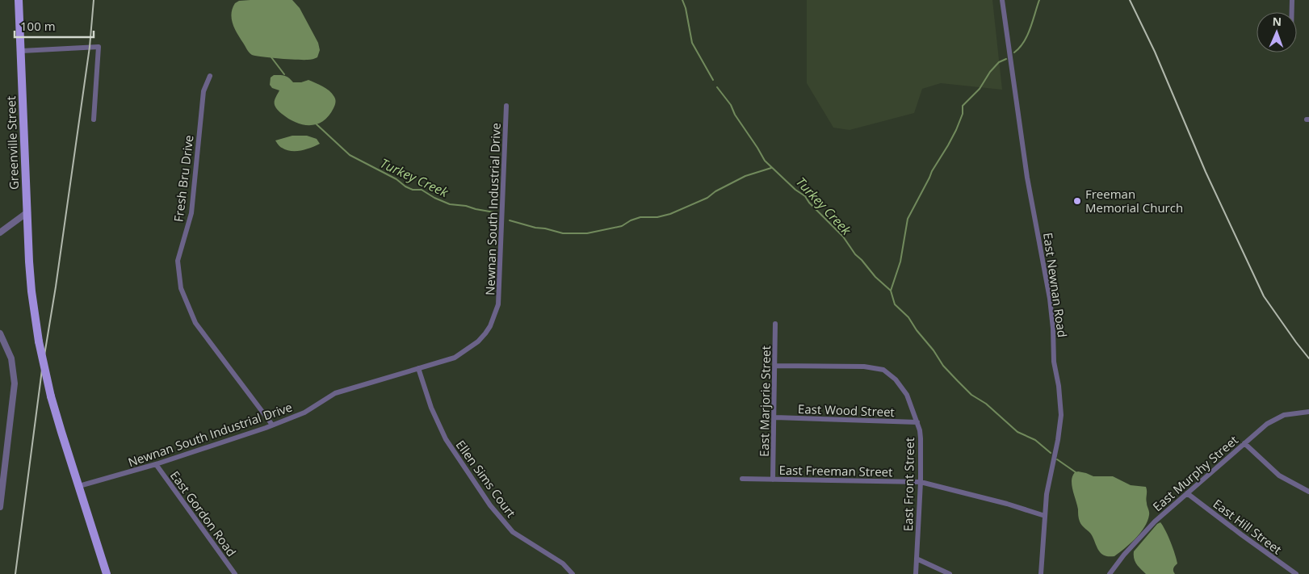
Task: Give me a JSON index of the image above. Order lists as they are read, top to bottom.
{
  "streets": {
    "main road": ["Greenville Street"],
    "street": [
      "Fresh Bru Drive",
      "Newnan South Industrial Drive",
      "East Newnan Road",
      "East Marjorie Street",
      "East Wood Street",
      "East Freeman Street",
      "East Murphy Street",
      "Ellen Sims Court",
      "East Front Street",
      "East Gordon Road",
      "East Hill Street"
    ]
  },
  "crossings": [
    ["Greenville Street", "Newnan South Industrial Drive"],
    ["Fresh Bru Drive", "Newnan South Industrial Drive"],
    ["Newnan South Industrial Drive", "Ellen Sims Court"],
    ["Newnan South Industrial Drive", "East Gordon Road"],
    ["East Newnan Road", "East Freeman Street"],
    ["East Marjorie Street", "East Wood Street"],
    ["East Marjorie Street", "East Freeman Street"],
    ["East Marjorie Street", "East Front Street"],
    ["East Wood Street", "East Front Street"],
    ["East Freeman Street", "East Front Street"],
    ["East Murphy Street", "East Hill Street"]
  ],
  "water": ["Turkey Creek"],
  "places": ["Freeman Memorial Church"],
  "scale_bar": "100 m",
  "north": "top"
}
